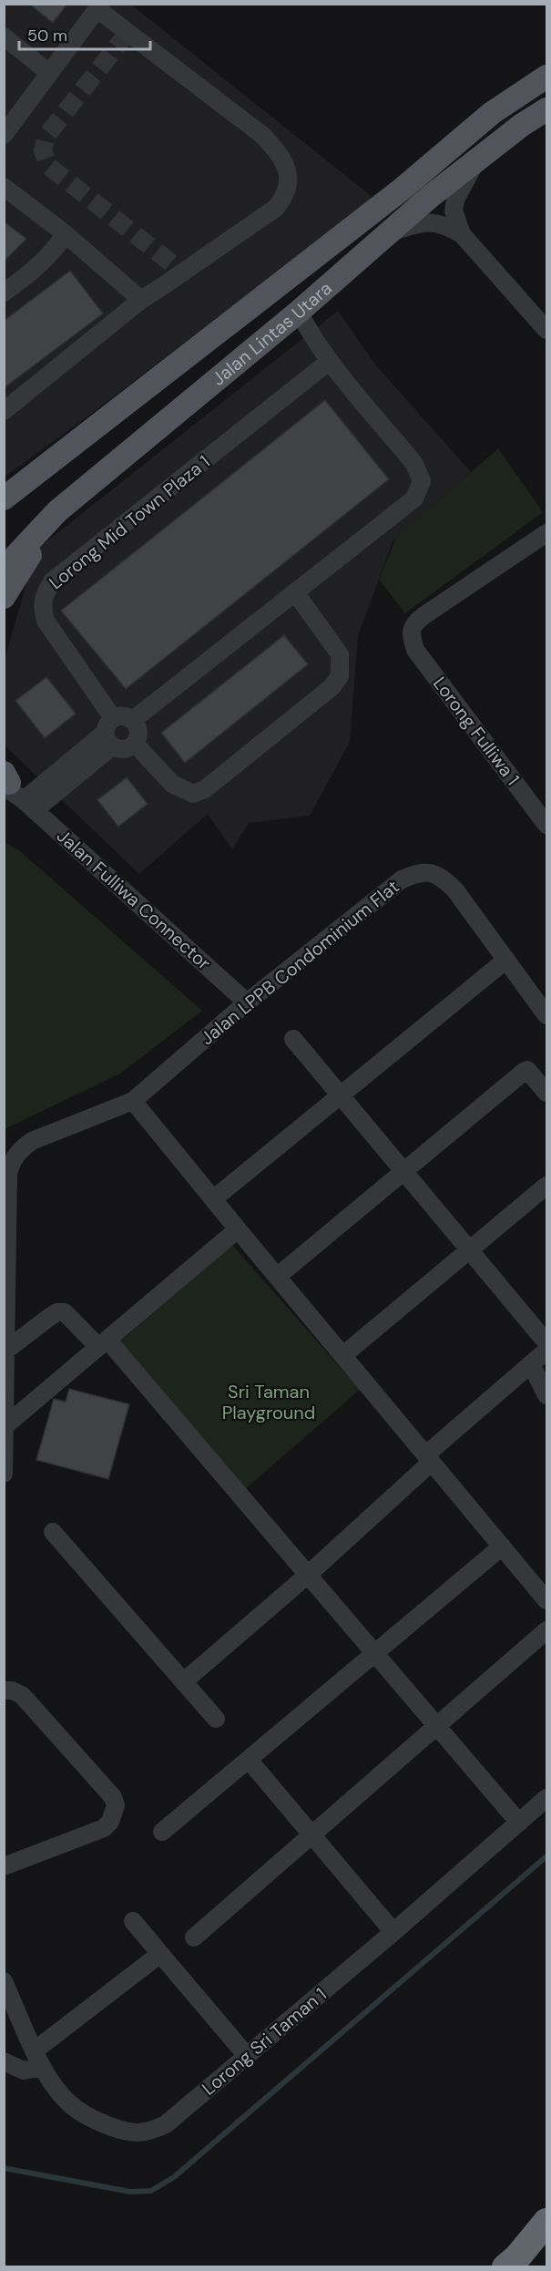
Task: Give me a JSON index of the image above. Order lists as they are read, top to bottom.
{
  "streets": {
    "main road": ["Jalan Lintas Utara"],
    "street": [
      "Lorong Mid Town Plaza 1",
      "Lorong Fulliwa 1",
      "Jalan Fulliwa Connector",
      "Jalan LPPB Condominium Flat",
      "Lorong Sri Taman 1"
    ]
  },
  "crossings": [
    ["Jalan Fulliwa Connector", "Jalan LPPB Condominium Flat"]
  ],
  "parks": ["Sri Taman Playground"],
  "scale_bar": "50 m"
}
